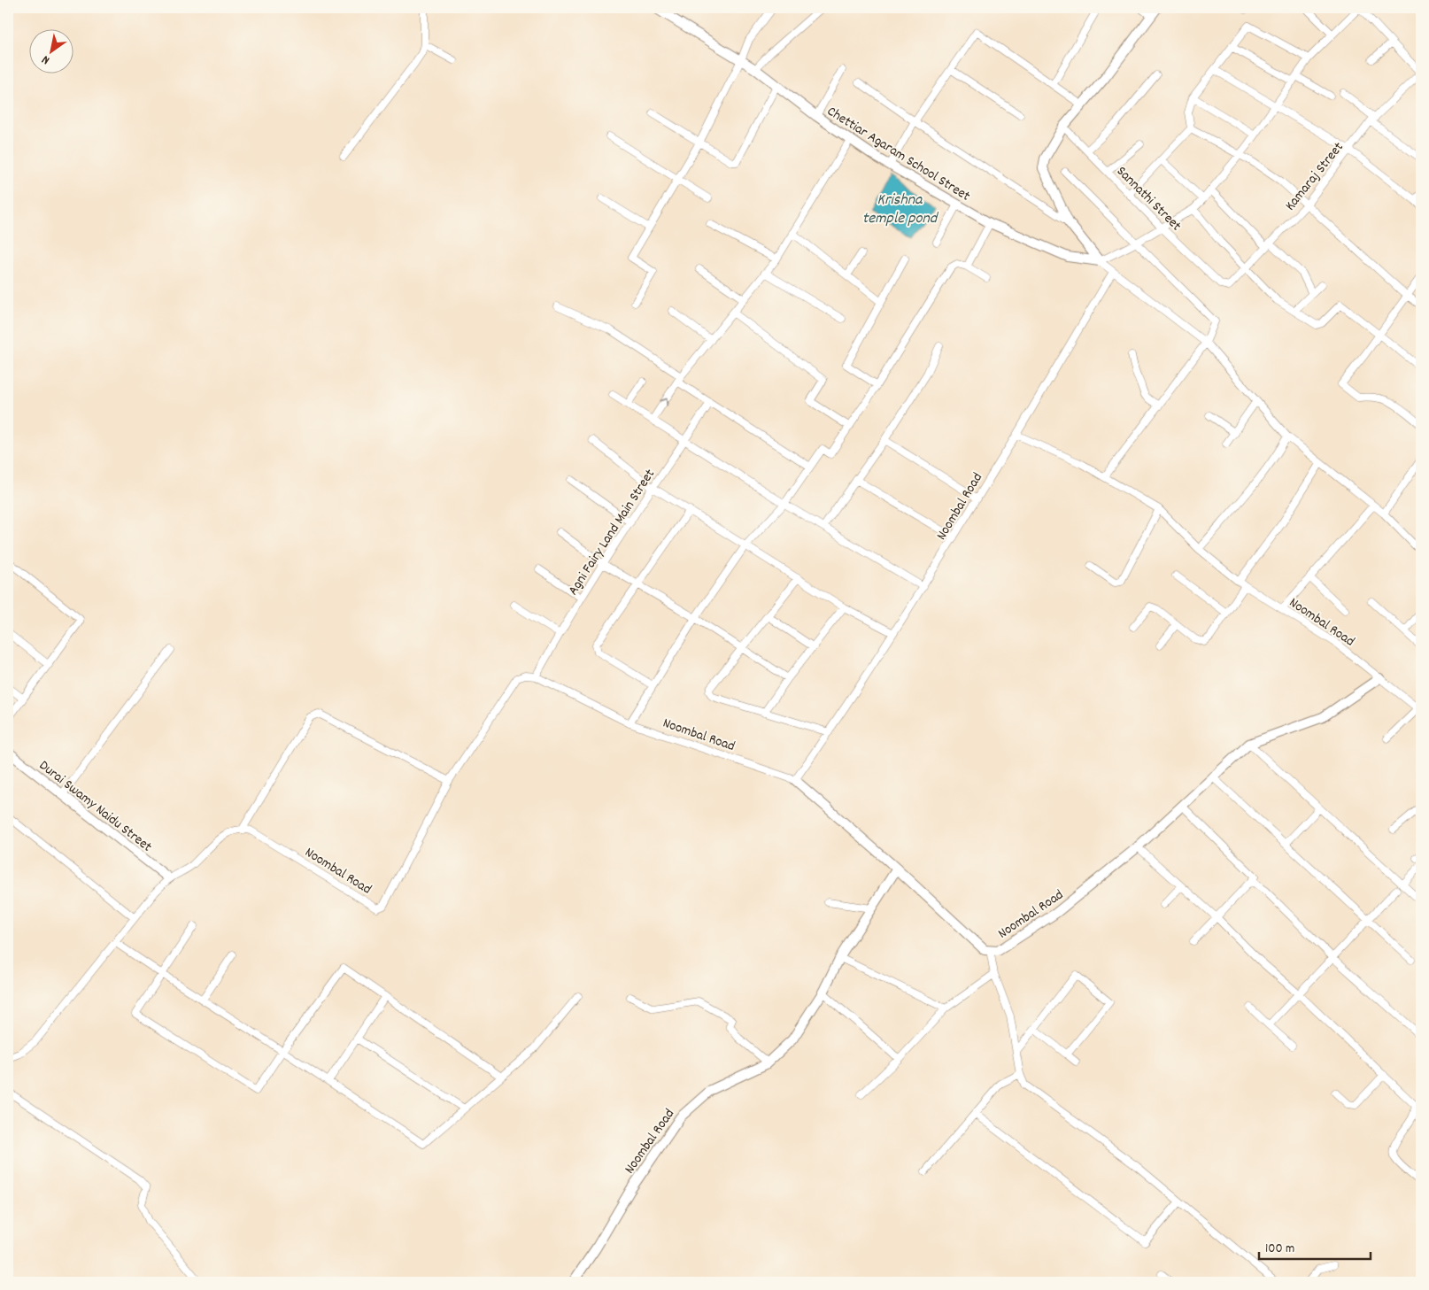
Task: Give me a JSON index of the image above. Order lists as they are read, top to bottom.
{
  "streets": {
    "street": [
      "Chettiar Agaram School Street",
      "Kamaraj Street",
      "Sannathi Street",
      "Noombal Road",
      "Agni Fairy Land Main Street",
      "Durai Swamy Naidu Street"
    ]
  },
  "crossings": [
    ["Kamaraj Street", "Sannathi Street"],
    ["Noombal Road", "Agni Fairy Land Main Street"]
  ],
  "water": ["Krishna temple pond"],
  "scale_bar": "100 m",
  "north": "bottom left"
}
